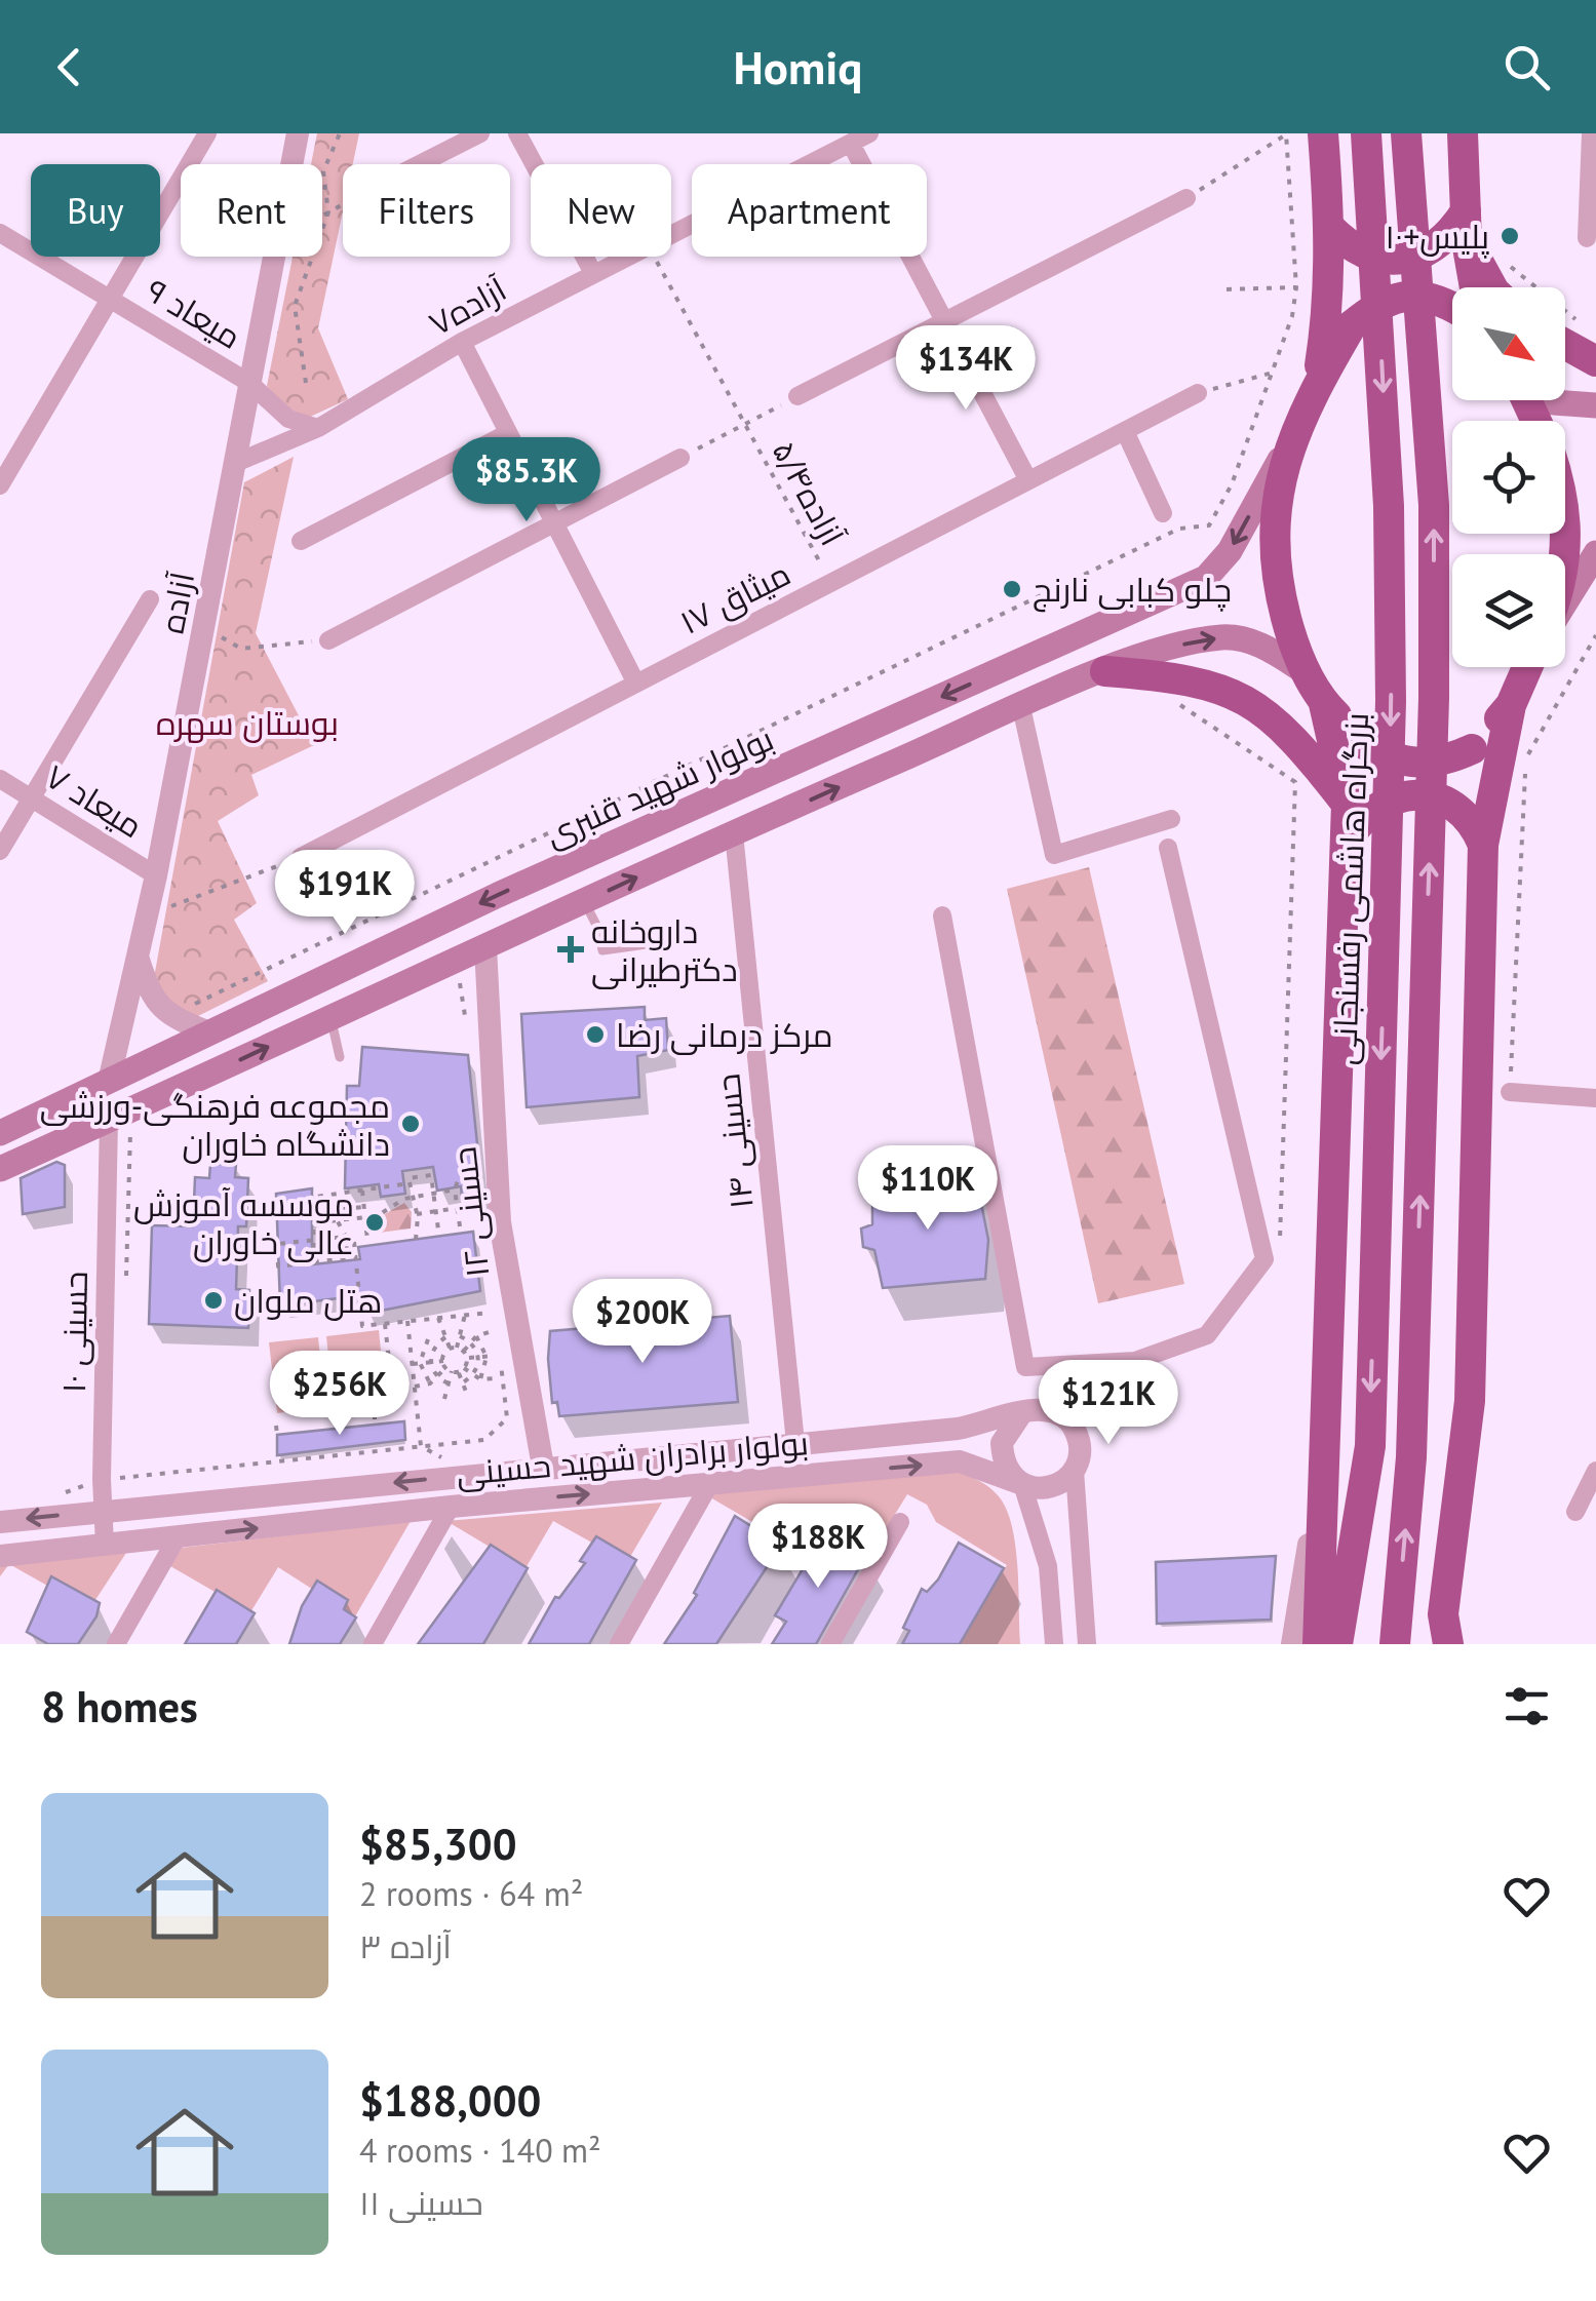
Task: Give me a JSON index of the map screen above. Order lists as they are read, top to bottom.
{
  "streets": {
    "highway": ["بزرگراه هاشمی رفسنجانی"],
    "main road": ["بولوار شهید قنبری"],
    "street": [
      "آزاده۷",
      "میعاد ۹",
      "میثاق ۱۷",
      "آزاده",
      "میعاد ۷",
      "حسینی ۱۴",
      "حسینی ۱۲",
      "حسینی ۱۰",
      "بولوار برادران شهید حسینی"
    ],
    "path": ["آزاده۵/۴"]
  },
  "crossings": [
    ["آزاده۷", "میعاد ۹"],
    ["آزاده۷", "آزاده"],
    ["میعاد ۹", "آزاده"],
    ["آزاده۵/۴", "میثاق ۱۷"],
    ["آزاده", "بولوار شهید قنبری"],
    ["آزاده", "میعاد ۷"],
    ["حسینی ۱۴", "بولوار برادران شهید حسینی"],
    ["حسینی ۱۲", "بولوار برادران شهید حسینی"],
    ["حسینی ۱۰", "بولوار برادران شهید حسینی"]
  ],
  "parks": ["بوستان سهره"],
  "places": {
    "other": [
      "پلیس+۱۰",
      "چلو کبابی نارنج",
      "مرکز درمانی رضا",
      "مجموعه فرهنگی-ورزشی دانشگاه خاوران",
      "موسسه آموزش عالی خاوران",
      "هتل ملوان"
    ],
    "health": ["داروخانه دکترطیرانی"]
  },
  "north": "bottom right",
  "page": {
    "header": "Homiq",
    "chip": [
      "Buy",
      "Rent",
      "Filters",
      "New",
      "Apartment"
    ],
    "price": [
      "$134K",
      "$85.3K",
      "$191K",
      "$110K",
      "$200K",
      "$256K",
      "$121K",
      "$188K"
    ],
    "heading": "8 homes",
    "list": [
      {
        "name": "$85,300",
        "note": "2 rooms · 64 m² · آزاده ۳"
      },
      {
        "name": "$188,000",
        "note": "4 rooms · 140 m² · حسینی ۱۱"
      }
    ]
  }
}
